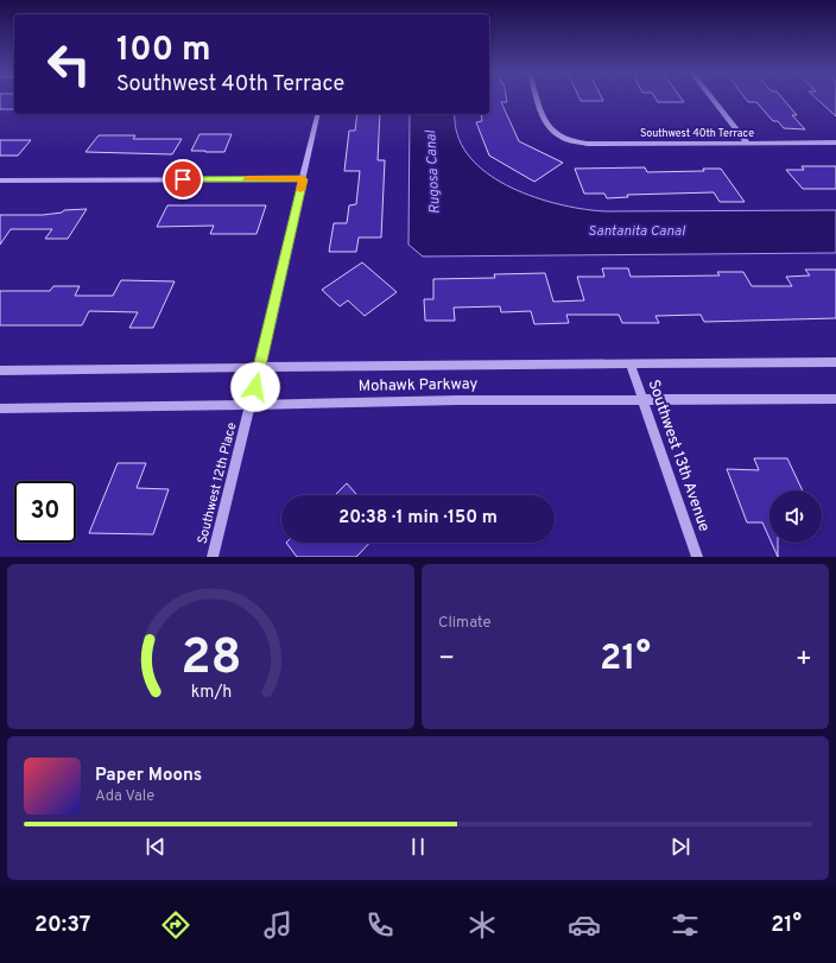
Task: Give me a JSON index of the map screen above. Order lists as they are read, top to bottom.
{
  "streets": {
    "street": [
      "Southwest 40th Terrace",
      "Mohawk Parkway",
      "Southwest 13th Avenue",
      "Southwest 12th Place"
    ]
  },
  "crossings": [
    ["Mohawk Parkway", "Southwest 13th Avenue"],
    ["Mohawk Parkway", "Southwest 12th Place"]
  ],
  "water": ["Rugosa Canal", "Santanita Canal"],
  "page": {
    "turn": ["100 m", "Southwest 40th Terrace"],
    "limit": "30",
    "trip": "20:38 · 1 min · 150 m",
    "tile": "Climate",
    "heat": ["−", "21°", "+"],
    "song": ["Paper Moons", "Ada Vale"],
    "tabs": ["20:37", "21°"],
    "gauge": ["28", "km/h"]
  }
}
